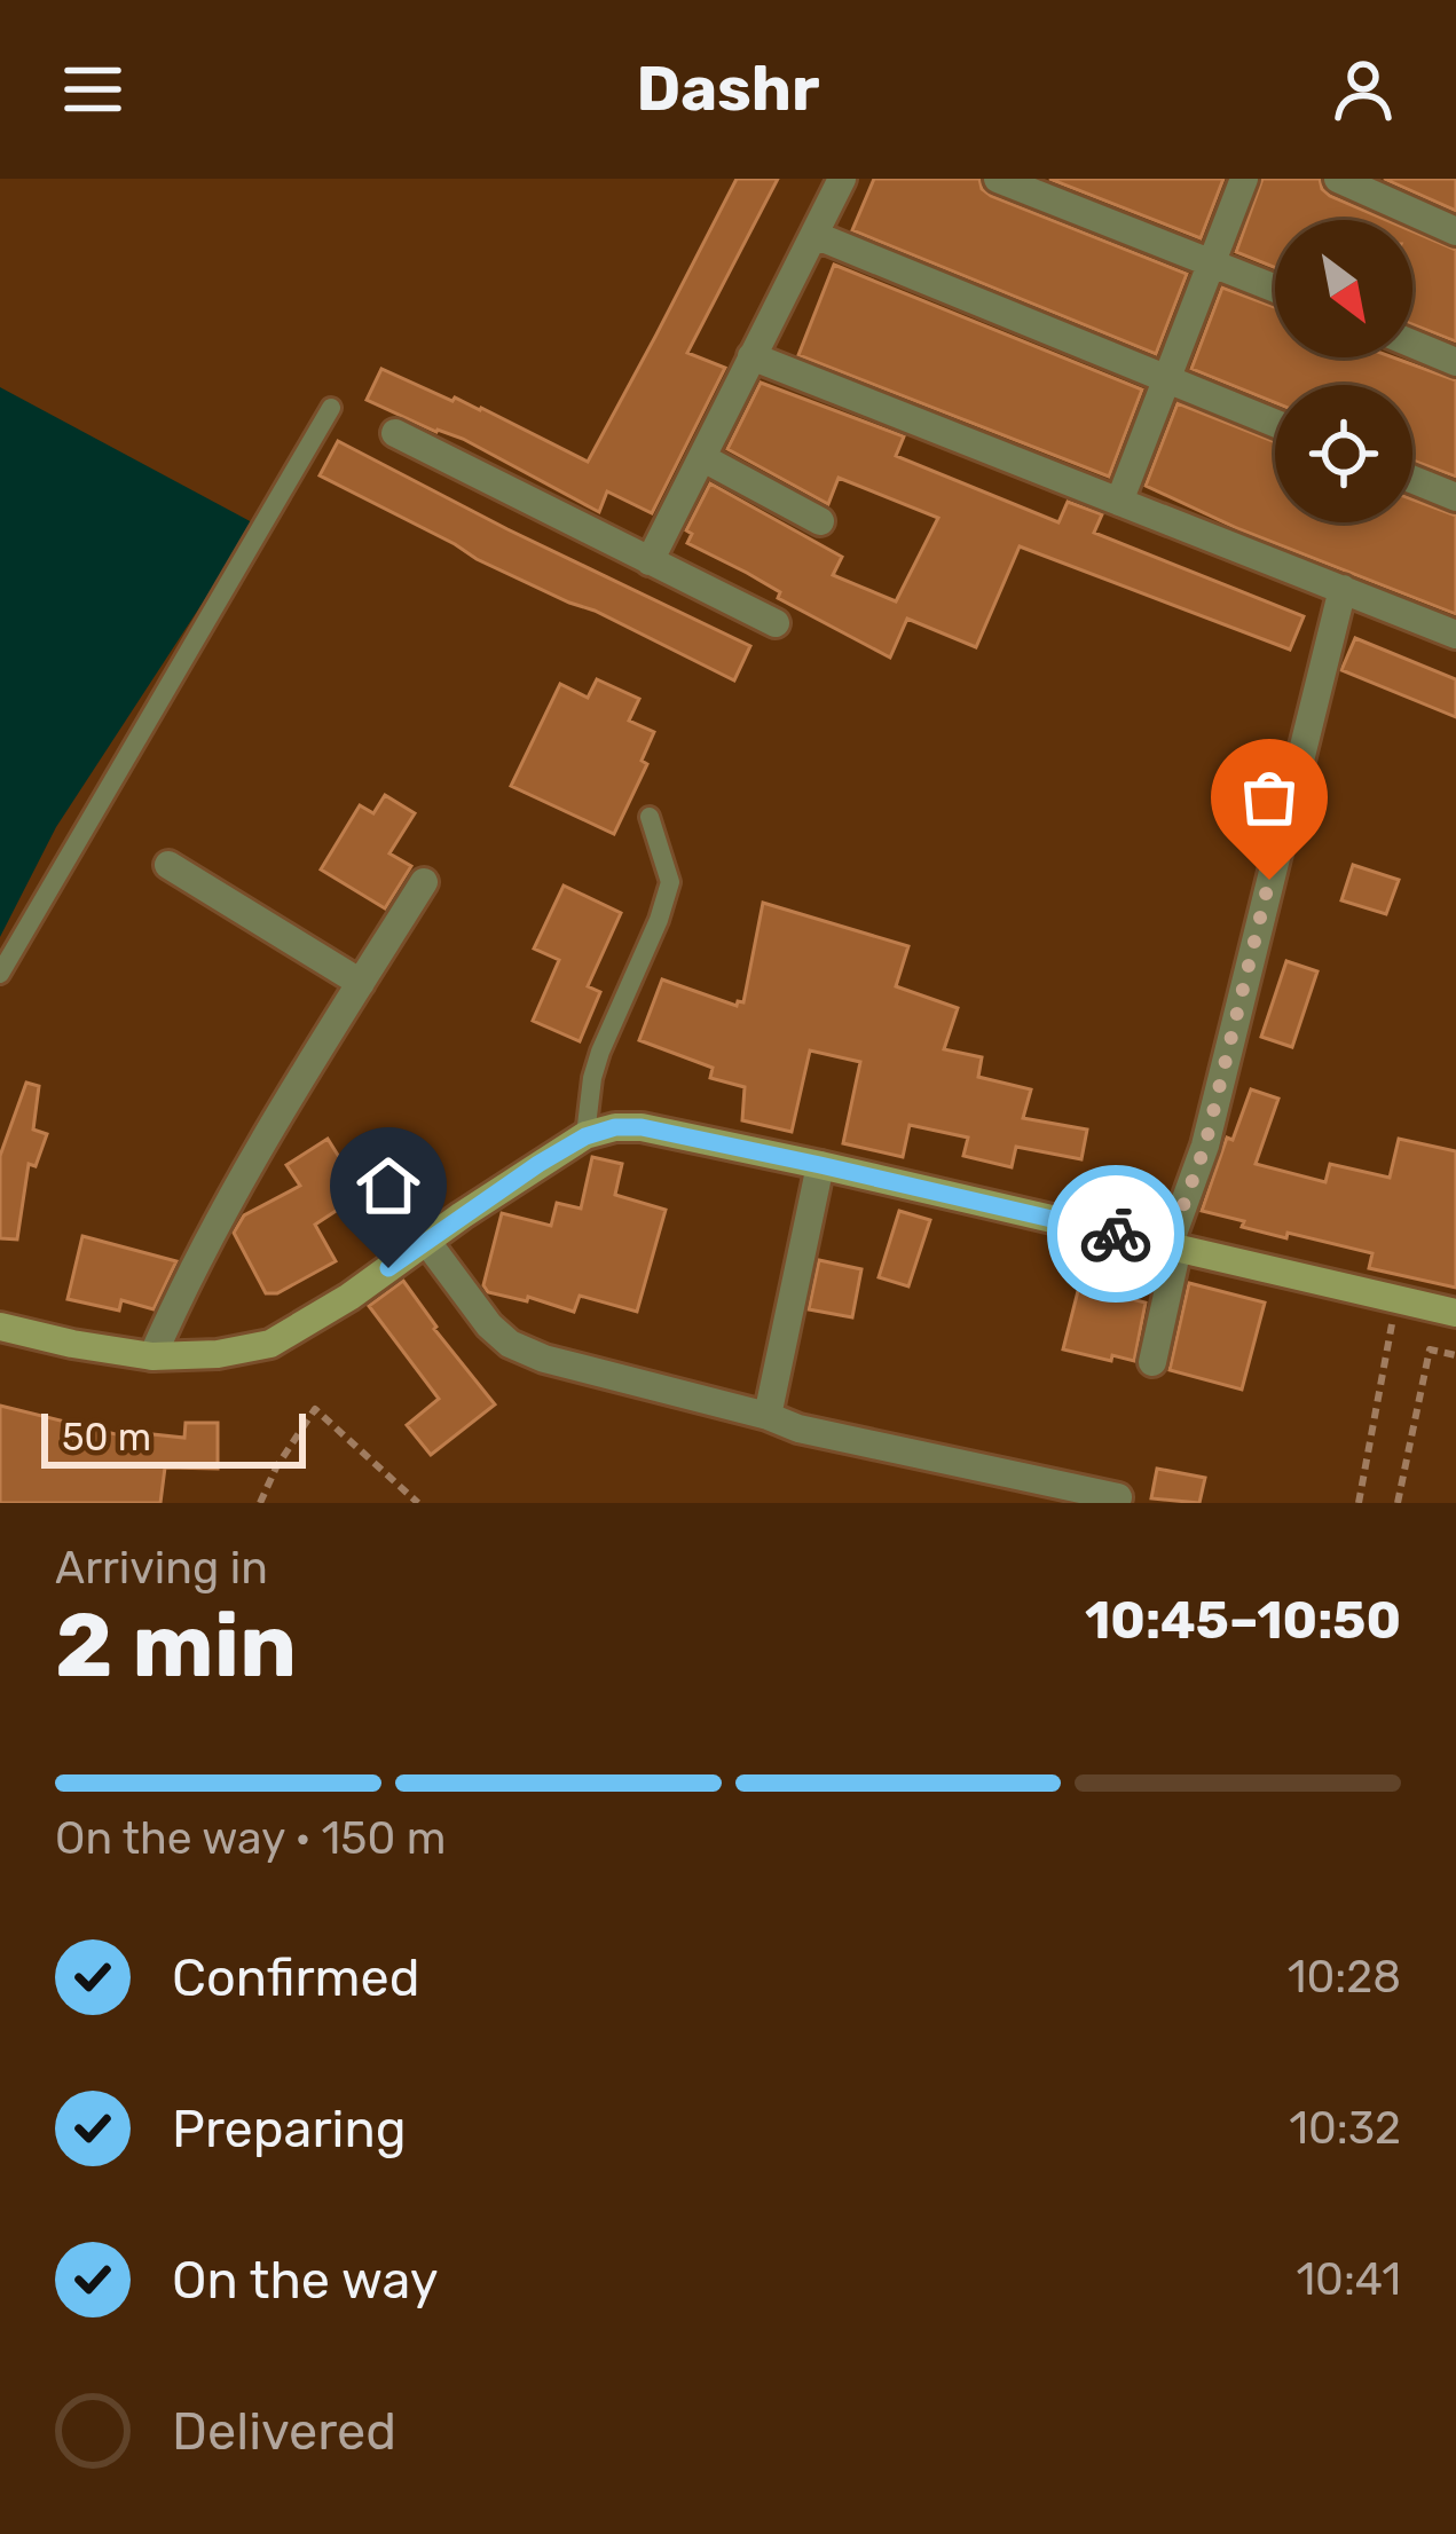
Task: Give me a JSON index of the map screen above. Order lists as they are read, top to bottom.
{
  "scale_bar": "50 m",
  "north": "bottom right",
  "page": {
    "header": "Dashr",
    "scale": "50 m",
    "heading": ["2 min", "Arriving in", "10:45–10:50"],
    "bar": "On the way · 150 m",
    "list": [
      ["Confirmed", "10:28"],
      ["Preparing", "10:32"],
      ["On the way", "10:41"],
      "Delivered"
    ]
  }
}
